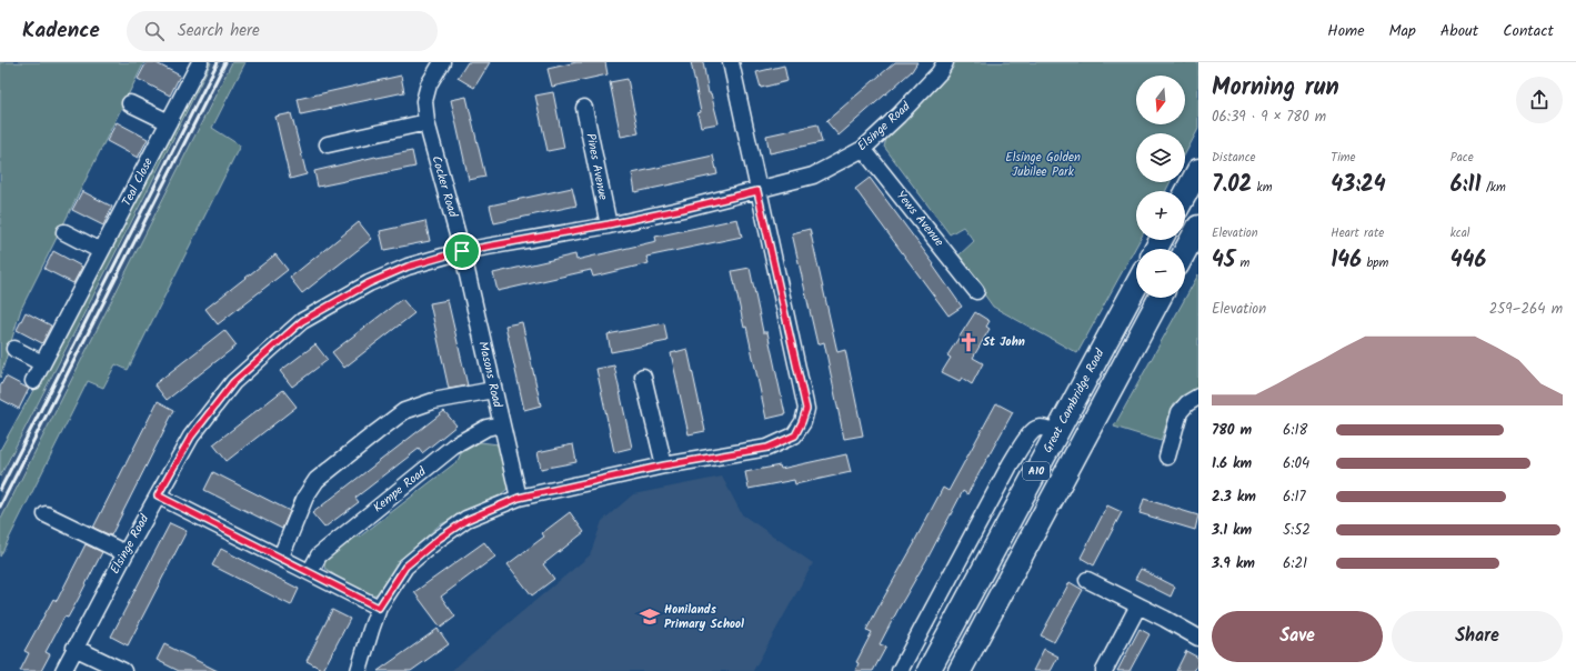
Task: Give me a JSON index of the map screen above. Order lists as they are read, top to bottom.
{
  "streets": {
    "highway": ["Great Cambridge Road", "A10"],
    "street": [
      "Elsinge Road",
      "Pines Avenue",
      "Teal Close",
      "Cocker Road",
      "Yews Avenue",
      "Masons Road",
      "Kempe Road"
    ]
  },
  "crossings": [
    ["Elsinge Road", "Pines Avenue"],
    ["Elsinge Road", "Cocker Road"],
    ["Elsinge Road", "Yews Avenue"],
    ["Elsinge Road", "Masons Road"],
    ["Cocker Road", "Masons Road"],
    ["Masons Road", "Kempe Road"]
  ],
  "parks": ["Elsinge Golden Jubilee Park"],
  "places": {
    "church": ["St John"],
    "school or university": ["Honilands Primary School"]
  },
  "north": "bottom",
  "page": {
    "header": "Kadence",
    "search": "Search here",
    "nav": [
      "Home",
      "Map",
      "About",
      "Contact"
    ],
    "heading": ["Morning run", "06:39 · 9 × 780 m"],
    "map_buttons": ["+", "−"],
    "stats": [
      ["Distance", "7.02 km"],
      ["Time", "43:24"],
      ["Pace", "6:11 /km"],
      ["Elevation", "45 m"],
      ["Heart rate", "146 bpm"],
      ["kcal", "446"]
    ],
    "chart": ["Elevation", "259–264 m"],
    "list": [
      {
        "name": "780 m",
        "note": "6:18"
      },
      {
        "name": "1.6 km",
        "note": "6:04"
      },
      {
        "name": "2.3 km",
        "note": "6:17"
      },
      {
        "name": "3.1 km",
        "note": "5:52"
      },
      {
        "name": "3.9 km",
        "note": "6:21"
      }
    ],
    "buttons": ["Save", "Share"]
  }
}
